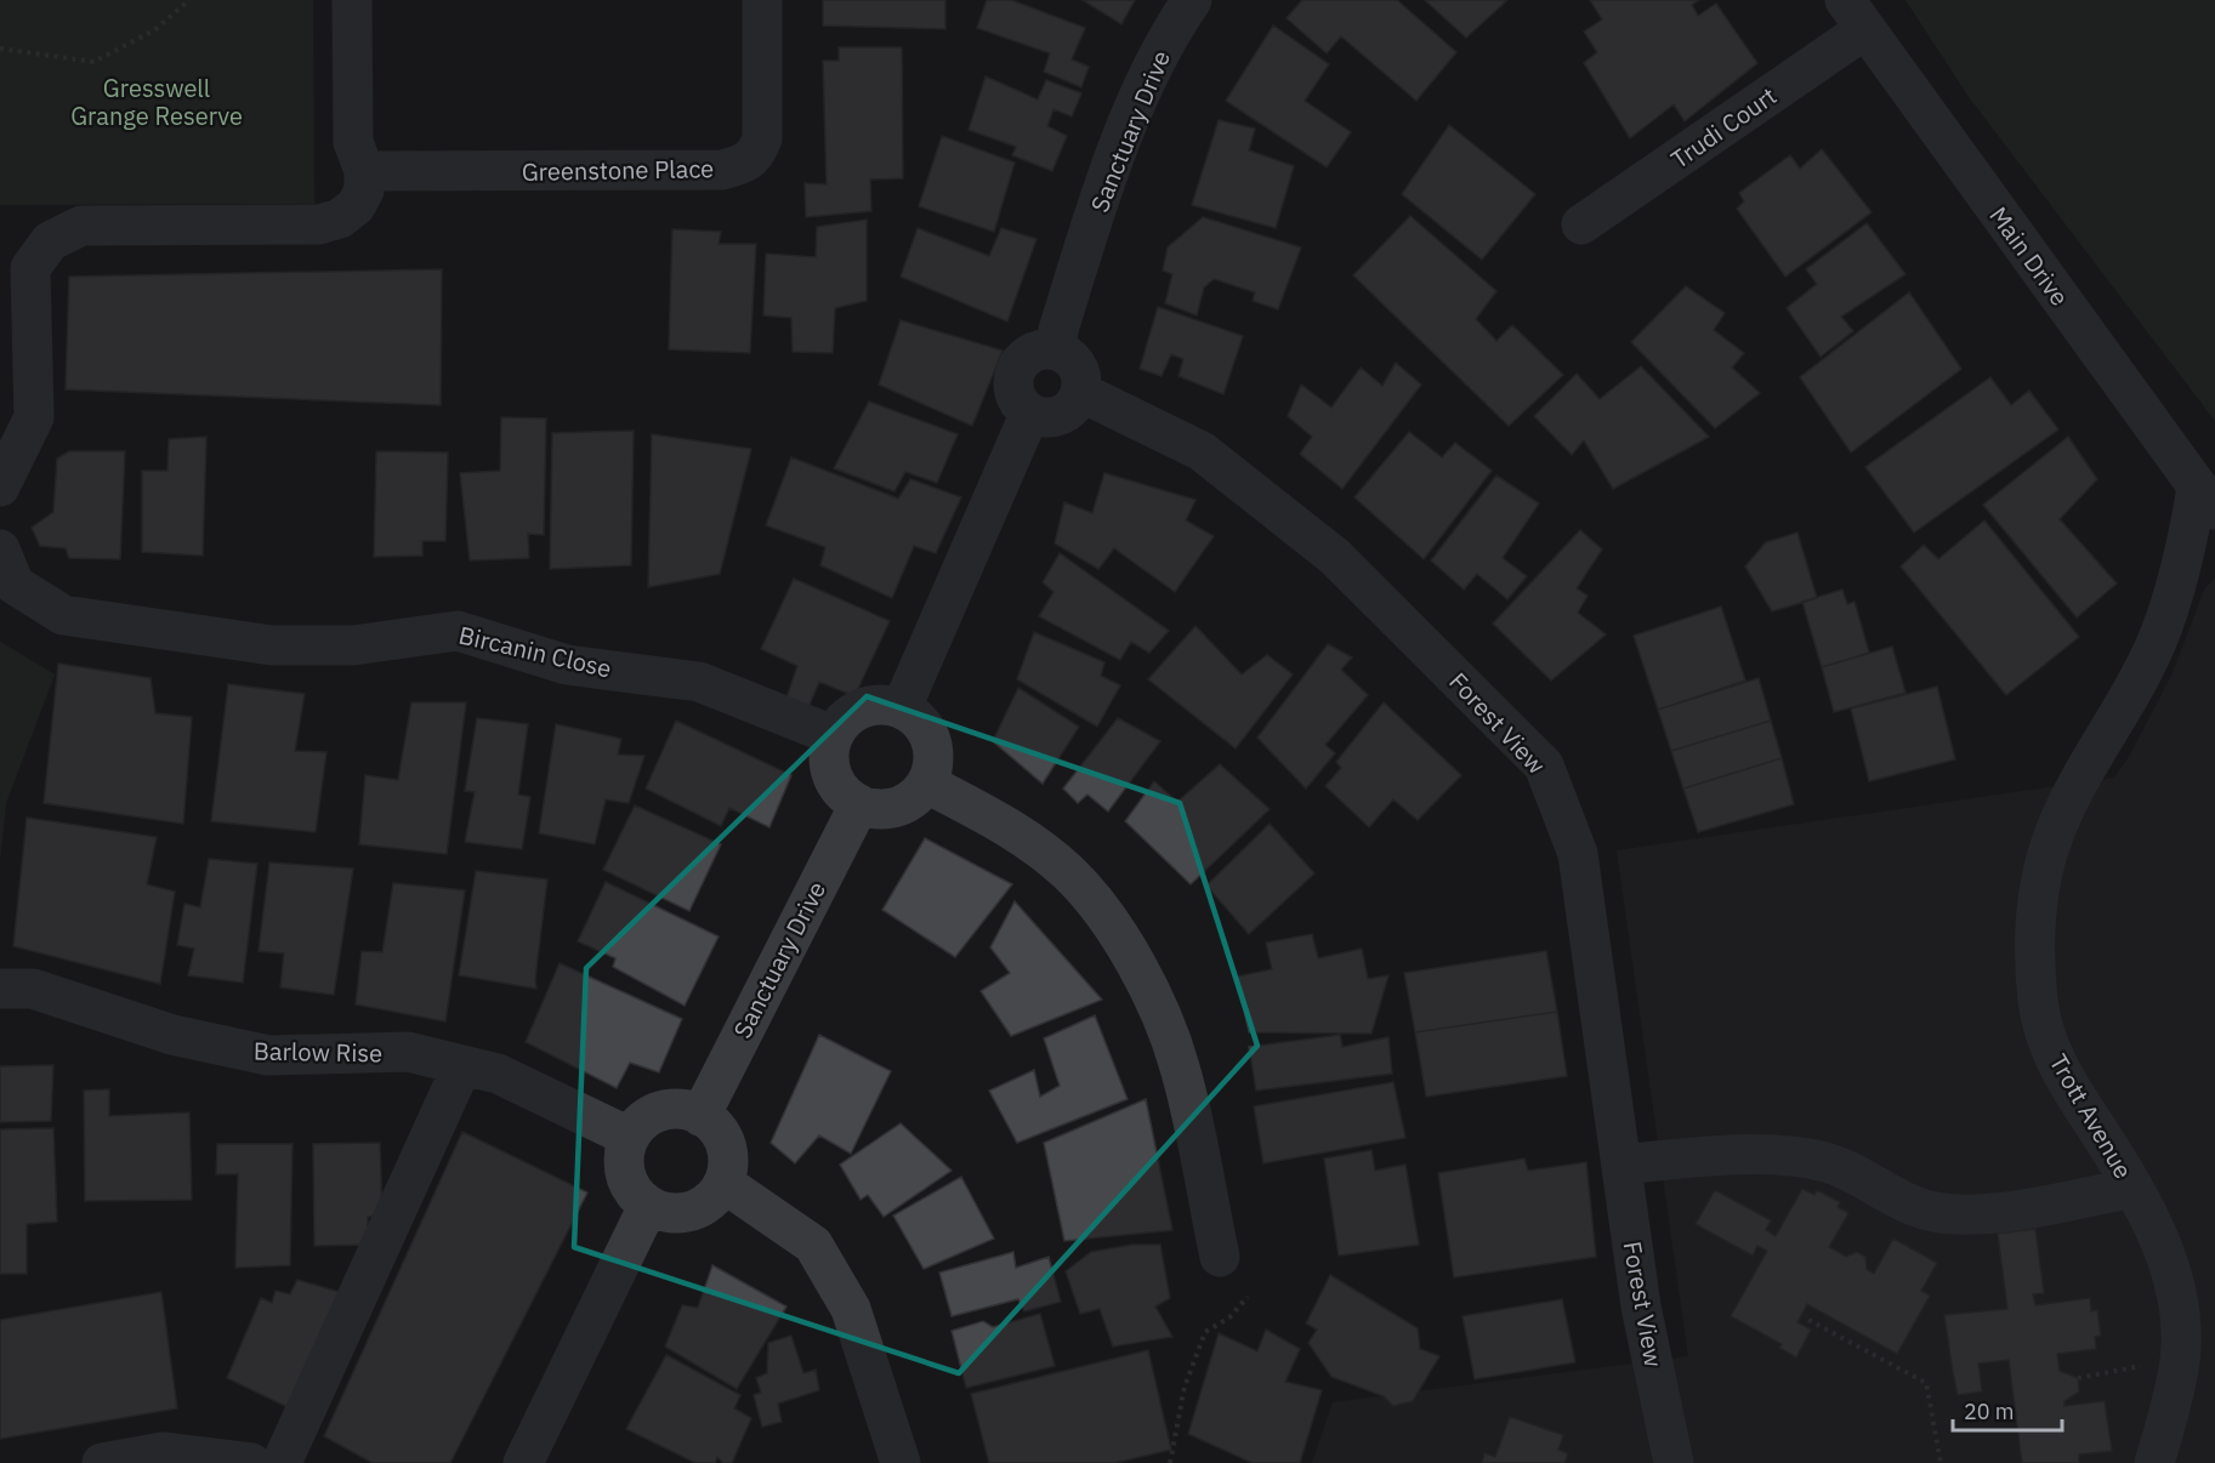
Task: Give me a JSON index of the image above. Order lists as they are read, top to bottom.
{
  "streets": {
    "street": [
      "Trudi Court",
      "Sanctuary Drive",
      "Greenstone Place",
      "Main Drive",
      "Bircanin Close",
      "Forest View",
      "Barlow Rise",
      "Trott Avenue"
    ]
  },
  "crossings": [
    ["Trudi Court", "Main Drive"],
    ["Sanctuary Drive", "Bircanin Close"],
    ["Sanctuary Drive", "Forest View"],
    ["Sanctuary Drive", "Barlow Rise"],
    ["Main Drive", "Trott Avenue"]
  ],
  "parks": ["Gresswell Grange Reserve"],
  "scale_bar": "20 m"
}
